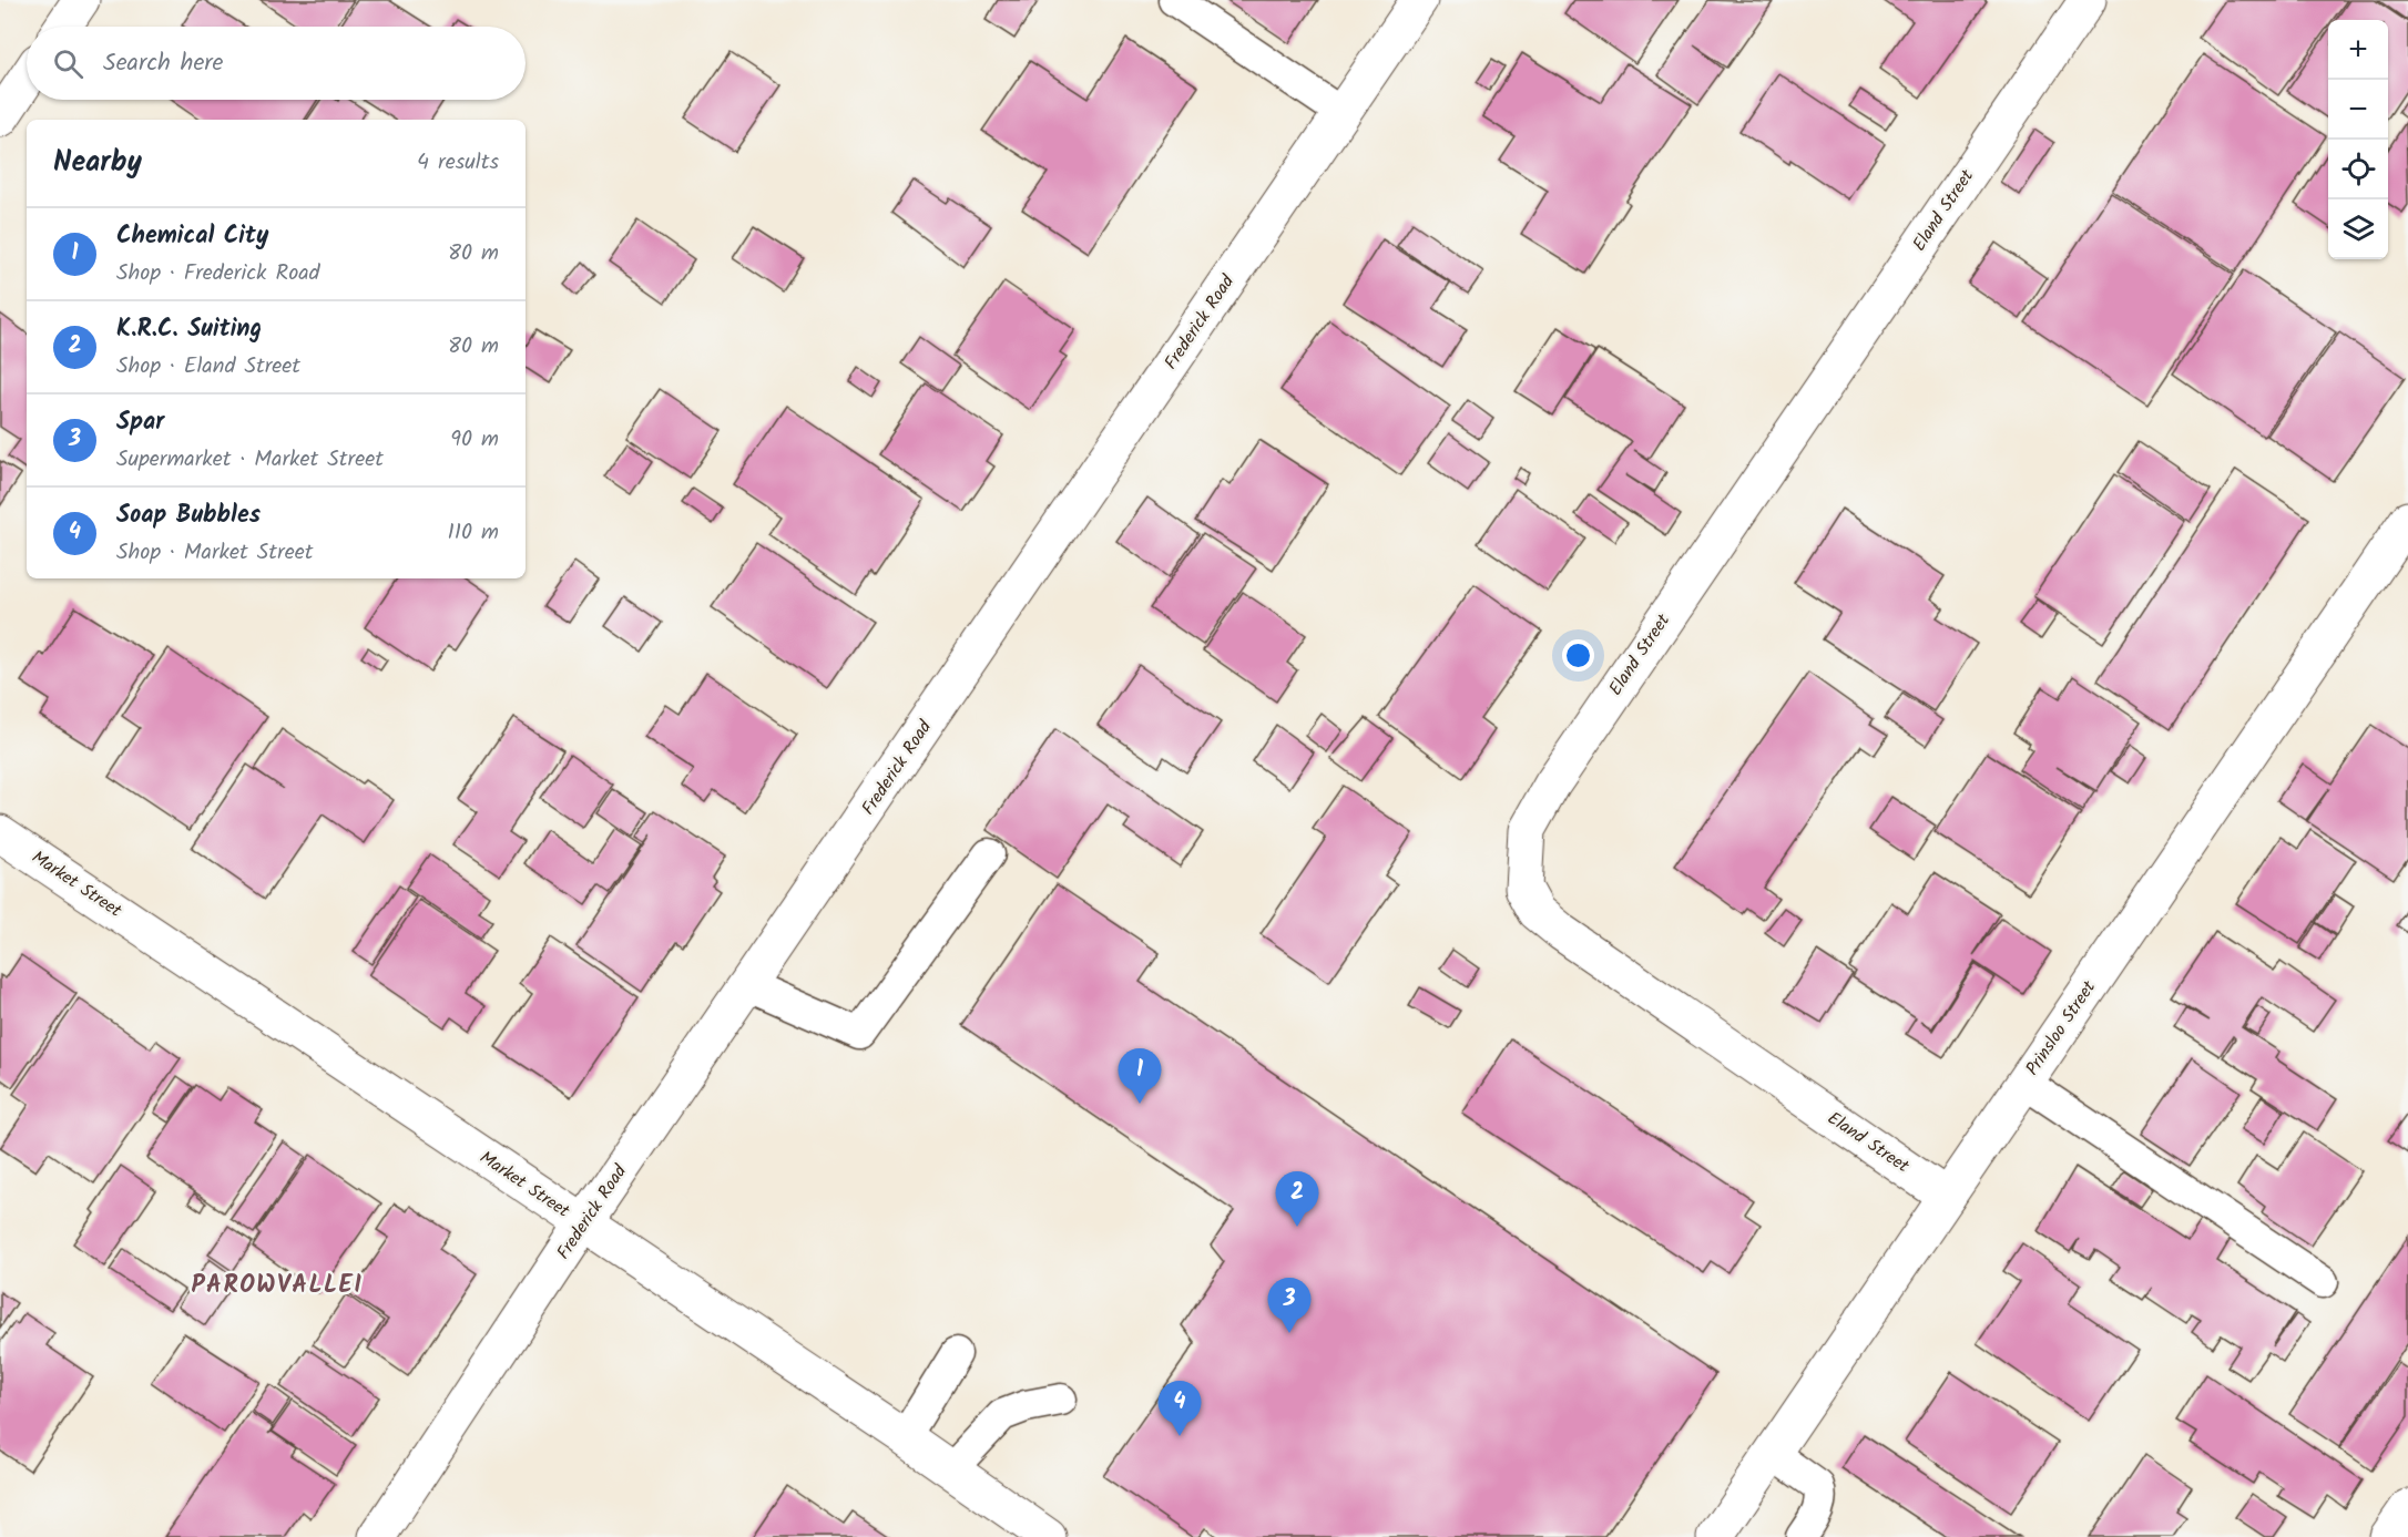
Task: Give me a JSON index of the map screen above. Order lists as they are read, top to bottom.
{
  "streets": {
    "street": [
      "Eland Street",
      "Frederick Road",
      "Market Street",
      "Prinsloo Street"
    ]
  },
  "crossings": [
    ["Eland Street", "Prinsloo Street"],
    ["Frederick Road", "Market Street"]
  ],
  "districts": ["PAROWVALLEI"],
  "page": {
    "map_buttons": ["+", "−"],
    "search": "Search here",
    "heading": ["Nearby", "4 results"],
    "list": [
      {
        "mark": "1",
        "name": "Chemical City",
        "note": "Shop · Frederick Road",
        "value": "80 m"
      },
      {
        "mark": "2",
        "name": "K.R.C. Suiting",
        "note": "Shop · Eland Street",
        "value": "80 m"
      },
      {
        "mark": "3",
        "name": "Spar",
        "note": "Supermarket · Market Street",
        "value": "90 m"
      },
      {
        "mark": "4",
        "name": "Soap Bubbles",
        "note": "Shop · Market Street",
        "value": "110 m"
      }
    ],
    "pins": [
      "1",
      "2",
      "3",
      "4"
    ]
  }
}
